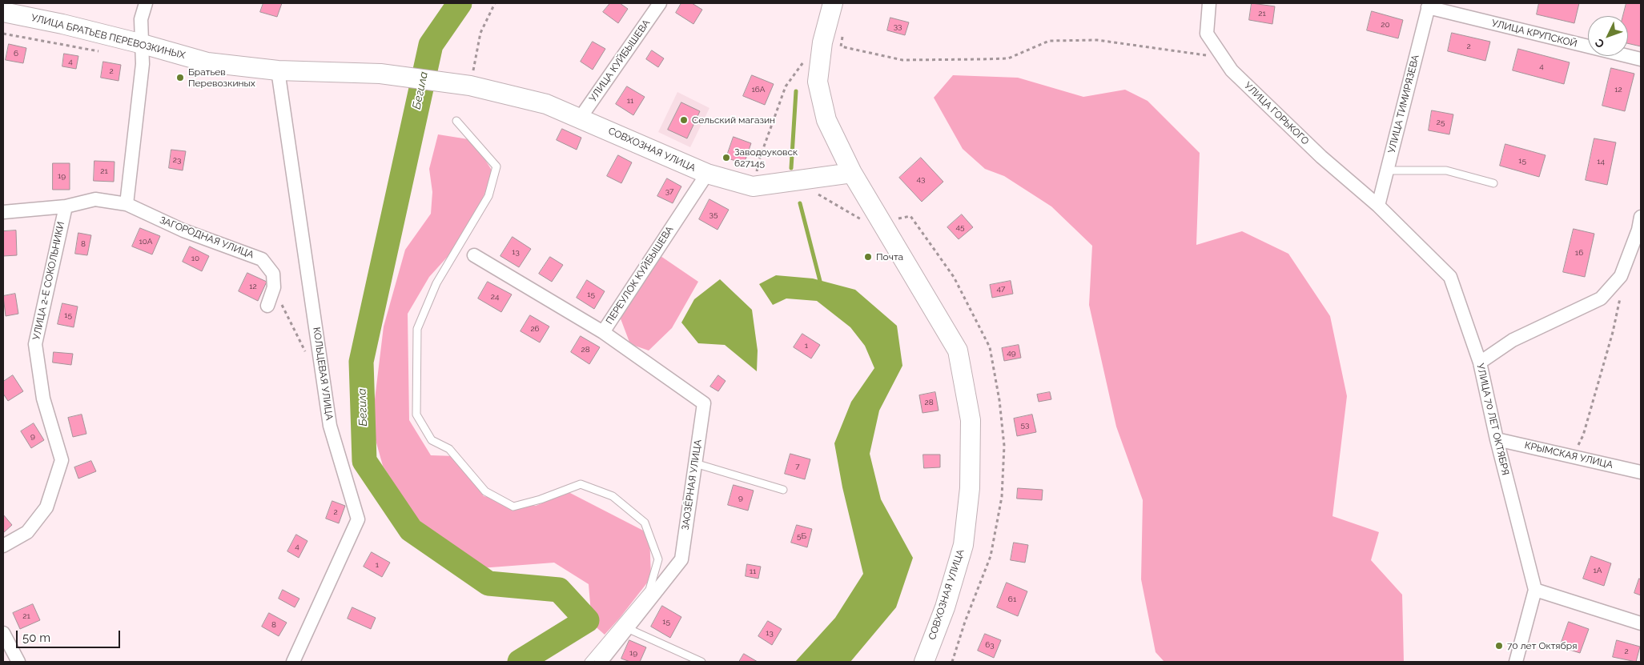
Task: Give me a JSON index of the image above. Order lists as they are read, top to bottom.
{
  "streets": {
    "street": [
      "УЛИЦА КРУПСКОЙ",
      "УЛИЦА БРАТЬЕВ ПЕРЕВОЗКИНЫХ",
      "УЛИЦА КУЙБЫШЕВА",
      "УЛИЦА ТИМИРЯЗЕВА",
      "УЛИЦА ГОРЬКОГО",
      "СОВХОЗНАЯ УЛИЦА",
      "ЗАГОРОДНАЯ УЛИЦА",
      "ПЕРЕУЛОК КУЙБЫШЕВА",
      "УЛИЦА 2-Е СОКОЛЬНИКИ",
      "КОЛЬЦЕВАЯ УЛИЦА",
      "УЛИЦА 70 ЛЕТ ОКТЯБРЯ",
      "КРЫМСКАЯ УЛИЦА",
      "ЗАОЗЁРНАЯ УЛИЦА"
    ]
  },
  "crossings": [
    ["УЛИЦА КРУПСКОЙ", "УЛИЦА ТИМИРЯЗЕВА"],
    ["УЛИЦА БРАТЬЕВ ПЕРЕВОЗКИНЫХ", "СОВХОЗНАЯ УЛИЦА"],
    ["УЛИЦА БРАТЬЕВ ПЕРЕВОЗКИНЫХ", "КОЛЬЦЕВАЯ УЛИЦА"],
    ["УЛИЦА КУЙБЫШЕВА", "СОВХОЗНАЯ УЛИЦА"],
    ["УЛИЦА ТИМИРЯЗЕВА", "УЛИЦА ГОРЬКОГО"],
    ["УЛИЦА ТИМИРЯЗЕВА", "УЛИЦА 70 ЛЕТ ОКТЯБРЯ"],
    ["УЛИЦА ГОРЬКОГО", "УЛИЦА 70 ЛЕТ ОКТЯБРЯ"],
    ["СОВХОЗНАЯ УЛИЦА", "ПЕРЕУЛОК КУЙБЫШЕВА"],
    ["ЗАГОРОДНАЯ УЛИЦА", "УЛИЦА 2-Е СОКОЛЬНИКИ"],
    ["ПЕРЕУЛОК КУЙБЫШЕВА", "ЗАОЗЁРНАЯ УЛИЦА"],
    ["УЛИЦА 70 ЛЕТ ОКТЯБРЯ", "КРЫМСКАЯ УЛИЦА"]
  ],
  "water": ["Бегила"],
  "places": [
    "Братьев Перевозкиных",
    "Сельский магазин",
    "Заводоуковск 627145",
    "Почта",
    "70 лет Октября"
  ],
  "house_numbers": [
    "21",
    "20",
    "33",
    "2",
    "6",
    "4",
    "4",
    "2",
    "16А",
    "12",
    "11",
    "25",
    "23",
    "15",
    "14",
    "21",
    "19",
    "43",
    "37",
    "35",
    "45",
    "10А",
    "8",
    "13",
    "16",
    "10",
    "12",
    "47",
    "15",
    "24",
    "15",
    "26",
    "1",
    "28",
    "49",
    "28",
    "53",
    "9",
    "7",
    "9",
    "2",
    "5Б",
    "4",
    "1",
    "1А",
    "11",
    "61",
    "21",
    "15",
    "8",
    "13",
    "63",
    "2",
    "19"
  ],
  "scale_bar": "50 m",
  "north": "bottom left"
}
